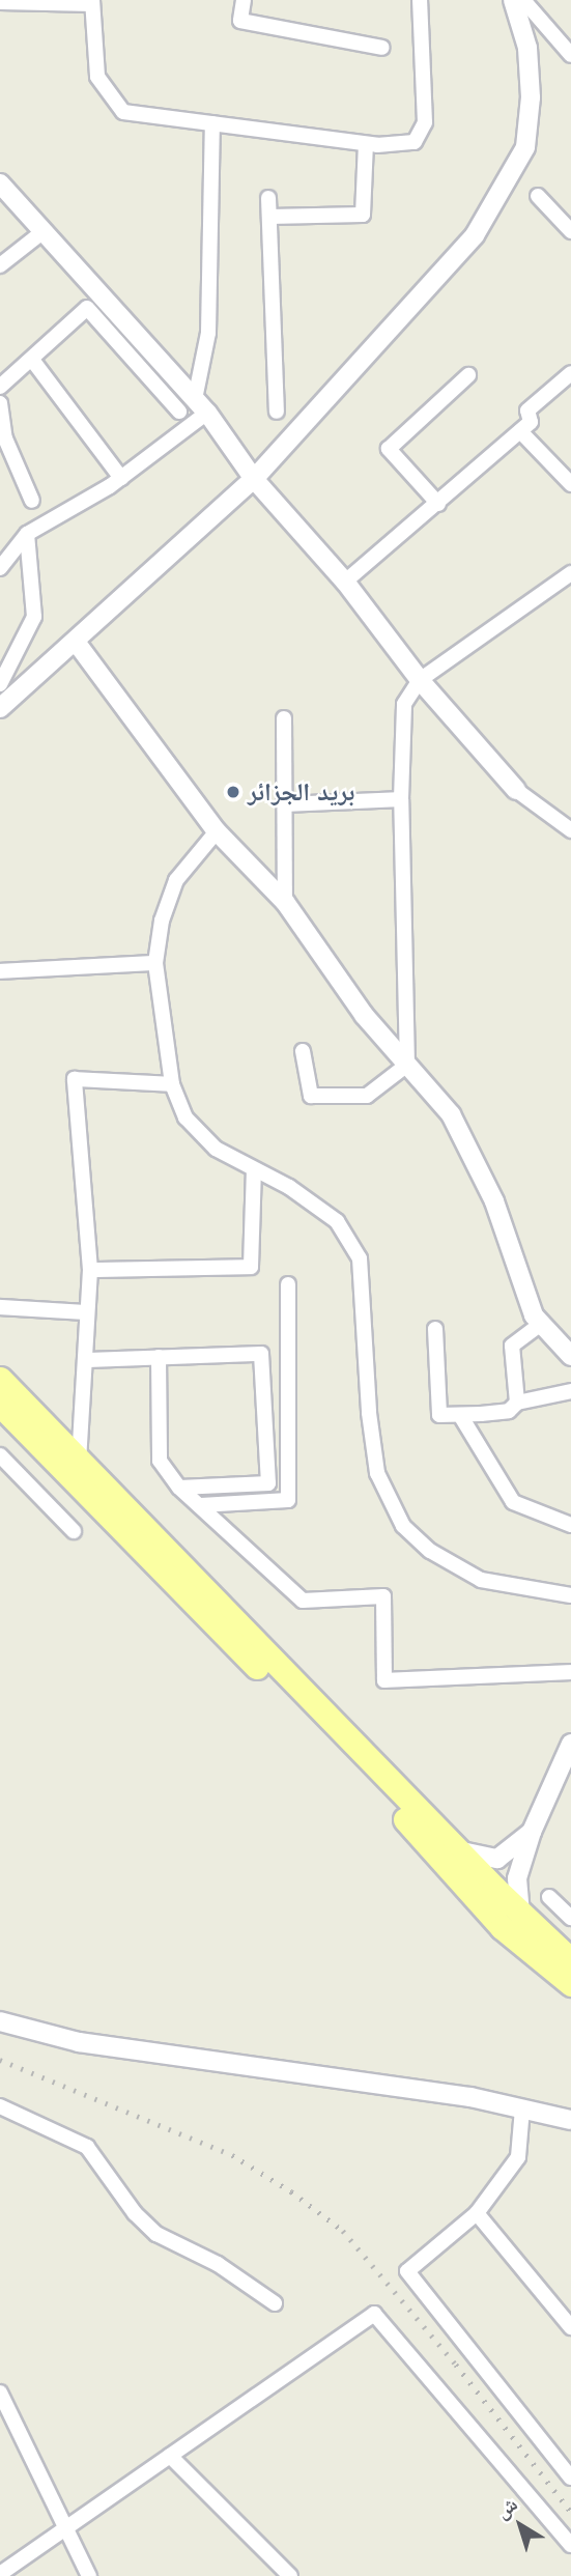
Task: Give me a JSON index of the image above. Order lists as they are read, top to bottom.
{
  "places": ["بريد الجزائر"],
  "north": "top left"
}
